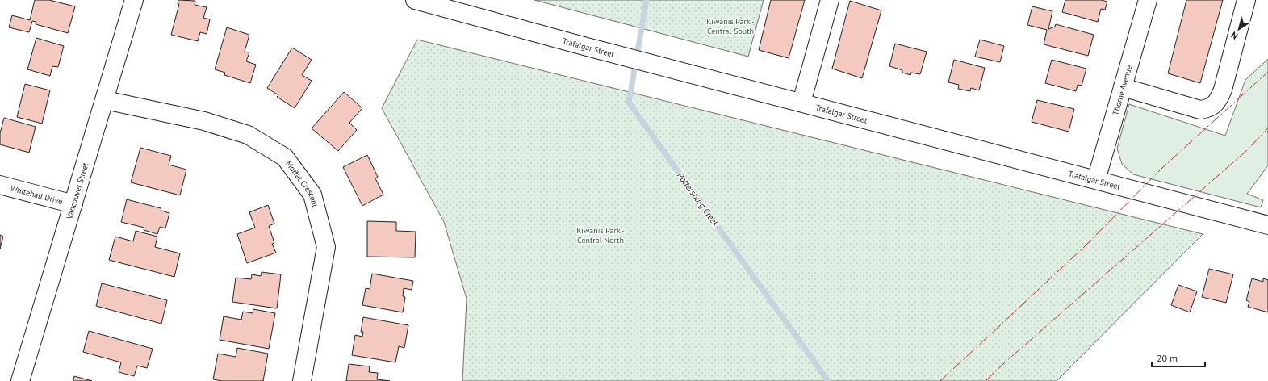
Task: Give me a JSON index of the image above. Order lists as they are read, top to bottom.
{
  "streets": {
    "street": [
      "Trafalgar Street",
      "Thorne Avenue",
      "Moffat Crescent",
      "Vancouver Street",
      "Whitehall Drive"
    ]
  },
  "crossings": [
    ["Trafalgar Street", "Thorne Avenue"],
    ["Moffat Crescent", "Vancouver Street"],
    ["Vancouver Street", "Whitehall Drive"]
  ],
  "water": ["Pottersburg Creek"],
  "parks": ["Kiwanis Park - Central South", "Kiwanis Park - Central North"],
  "scale_bar": "20 m",
  "north": "bottom left"
}
